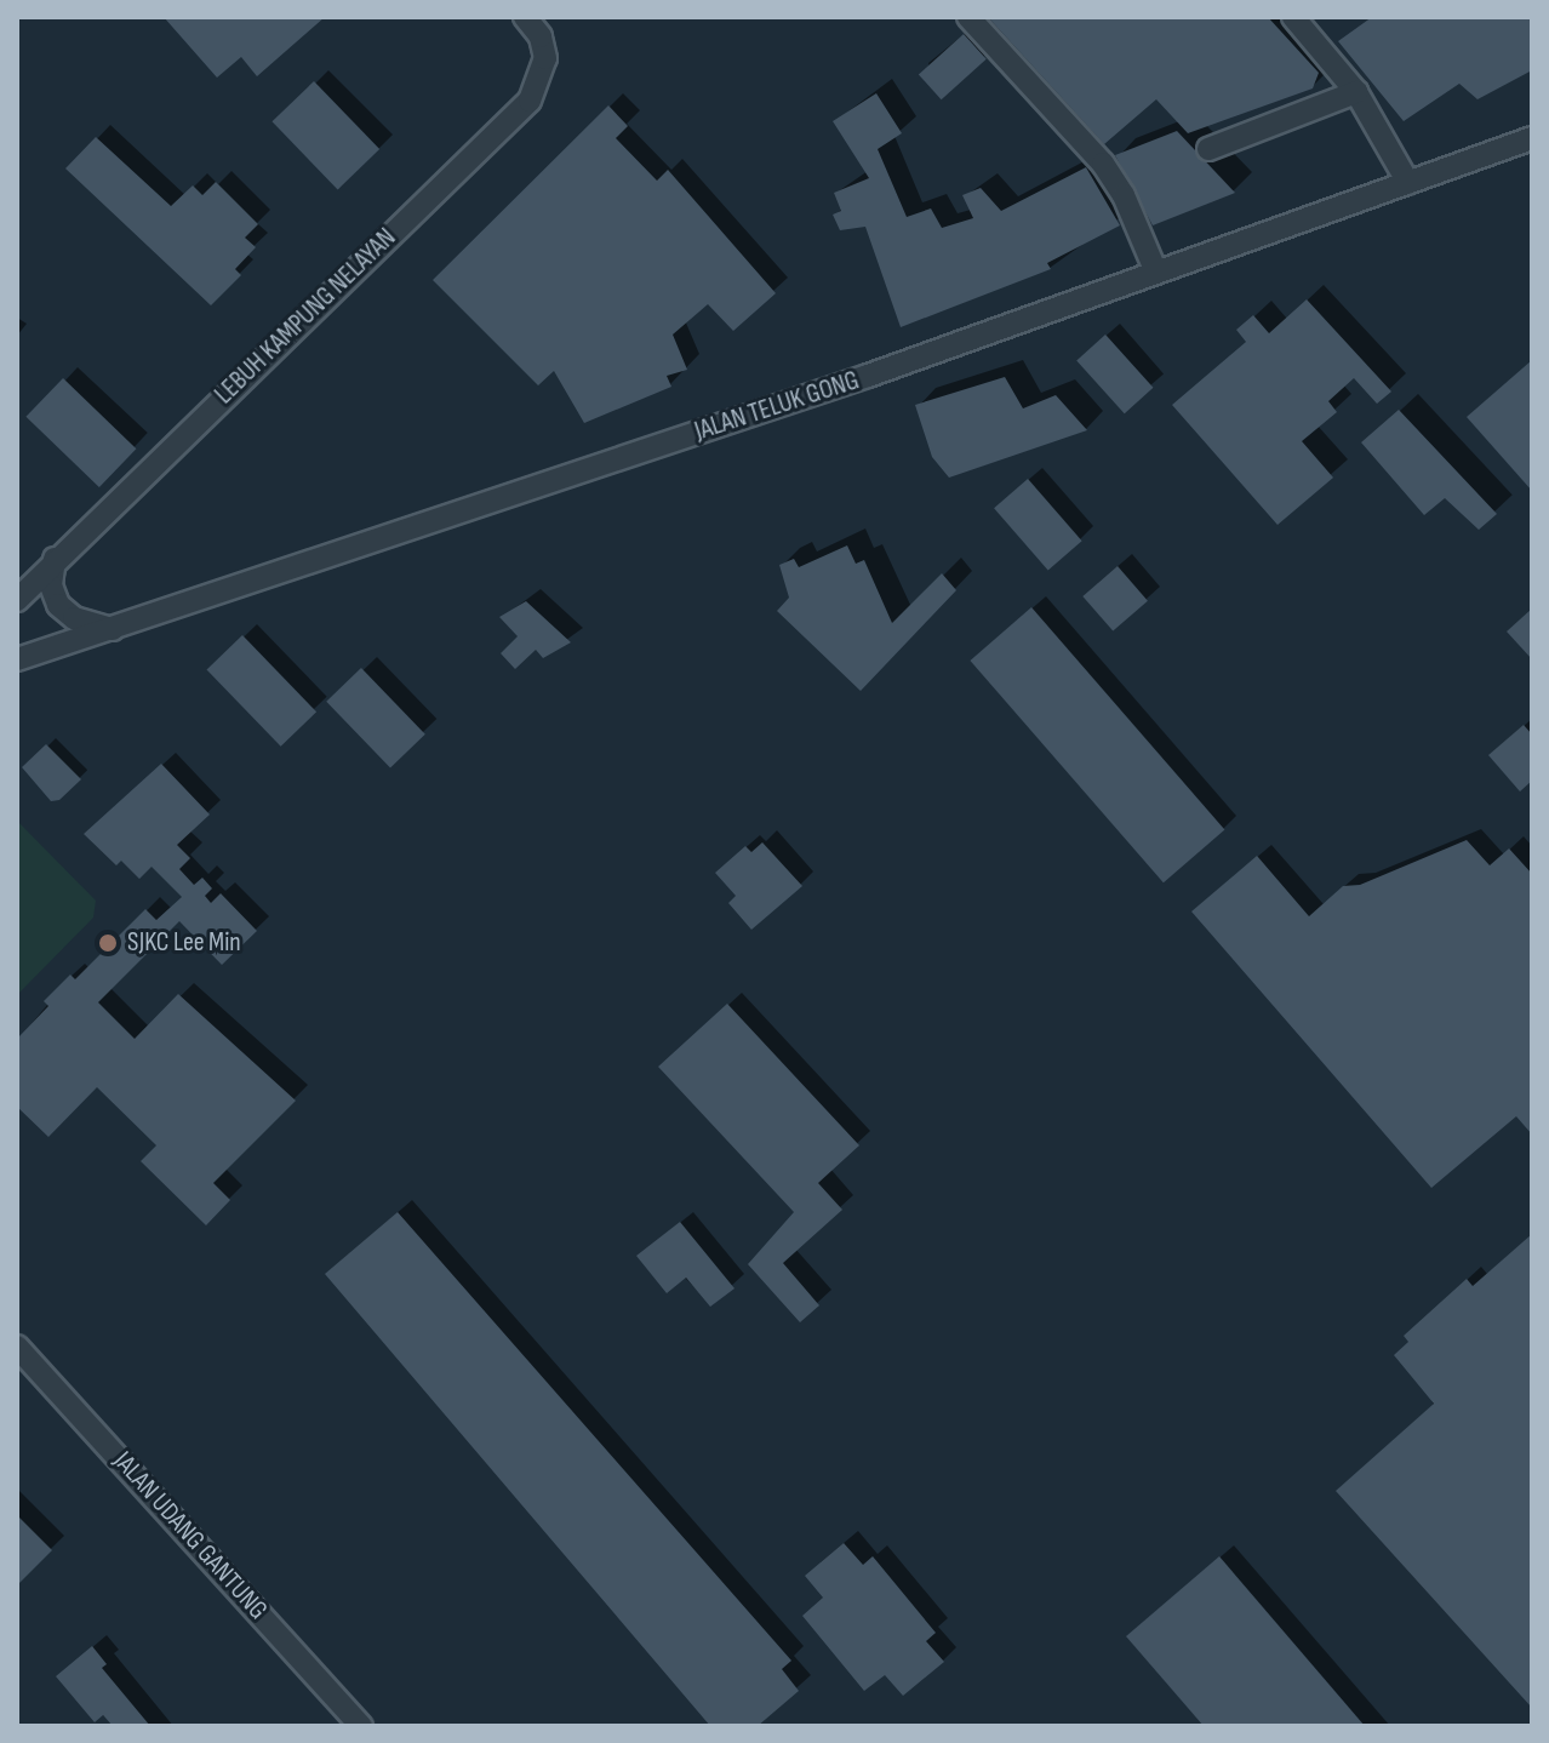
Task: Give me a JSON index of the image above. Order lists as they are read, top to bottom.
{
  "streets": {
    "street": ["LEBUH KAMPUNG NELAYAN", "JALAN TELUK GONG", "JALAN UDANG GANTUNG"]
  },
  "places": ["SJKC Lee Min"]
}
